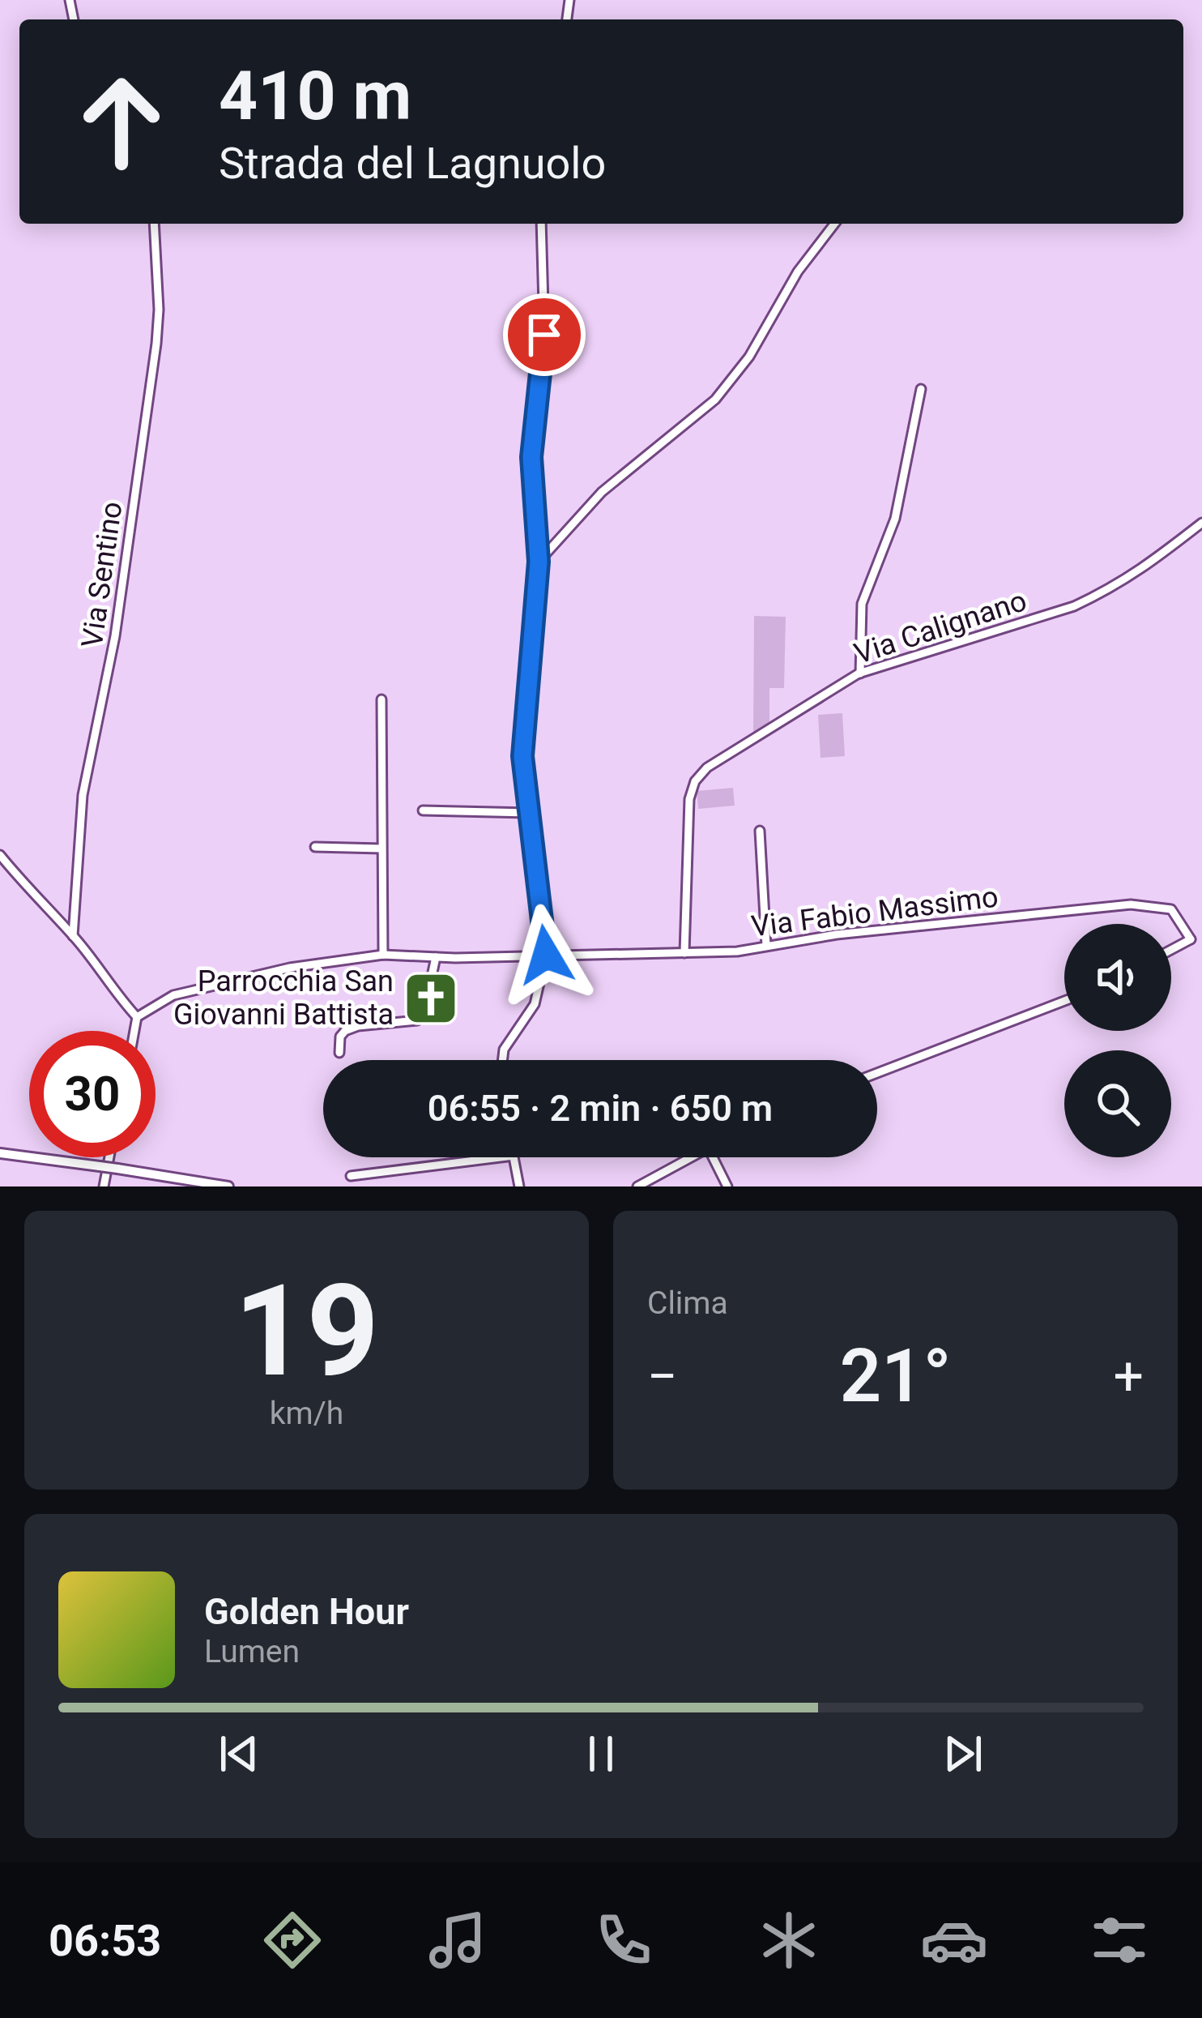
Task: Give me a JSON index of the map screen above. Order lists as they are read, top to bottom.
{
  "streets": {
    "street": ["Via Sentino", "Via Calignano", "Via Fabio Massimo"]
  },
  "crossings": [
    ["Via Calignano", "Via Fabio Massimo"]
  ],
  "places": {
    "church": ["Parrocchia San Giovanni Battista"]
  },
  "page": {
    "turn": ["410 m", "Strada del Lagnuolo"],
    "limit": "30",
    "trip": "06:55 · 2 min · 650 m",
    "tile": [
      ["19", "km/h"],
      "Clima"
    ],
    "heat": ["−", "21°", "+"],
    "song": ["Golden Hour", "Lumen"],
    "tabs": "06:53"
  }
}
